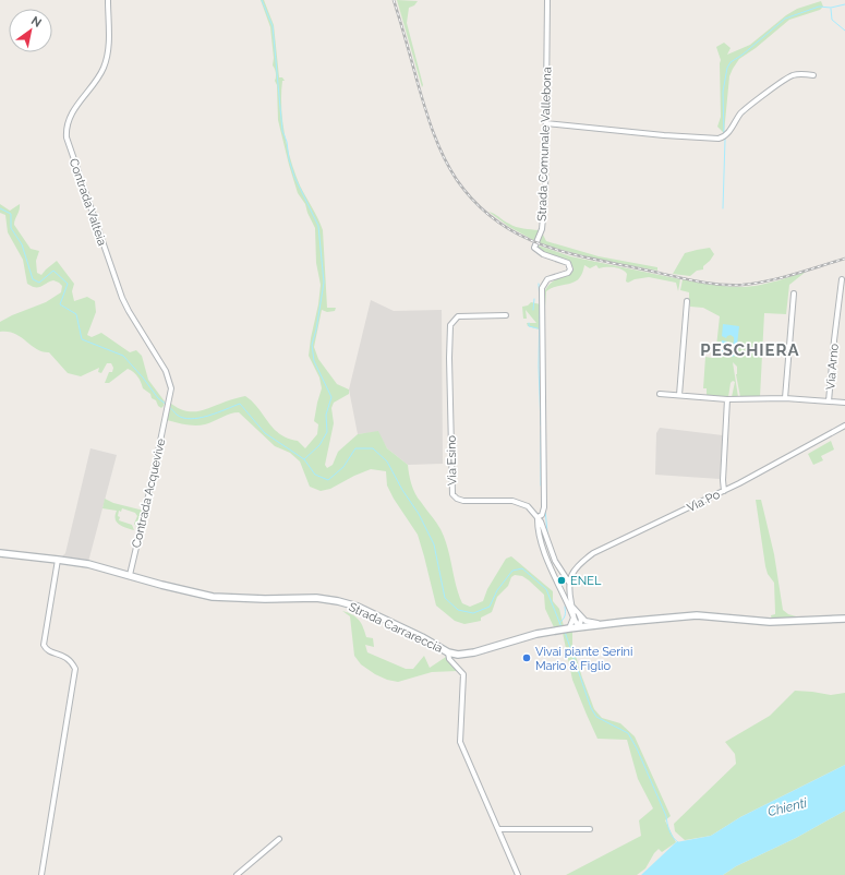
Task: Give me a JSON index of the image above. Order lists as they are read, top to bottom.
{
  "streets": {
    "main road": ["Strada Carrareccia"],
    "street": [
      "Strada Comunale Vallebona",
      "Contrada Valteia",
      "Via Arno",
      "Via Esino",
      "Contrada Acquevive",
      "Via Po"
    ]
  },
  "crossings": [
    ["Strada Comunale Vallebona", "Via Esino"],
    ["Contrada Valteia", "Contrada Acquevive"],
    ["Contrada Acquevive", "Strada Carrareccia"]
  ],
  "districts": ["PESCHIERA"],
  "water": ["Chienti"],
  "places": ["ENEL", "Vivai piante Serini Mario & Figlio"],
  "north": "top right"
}
